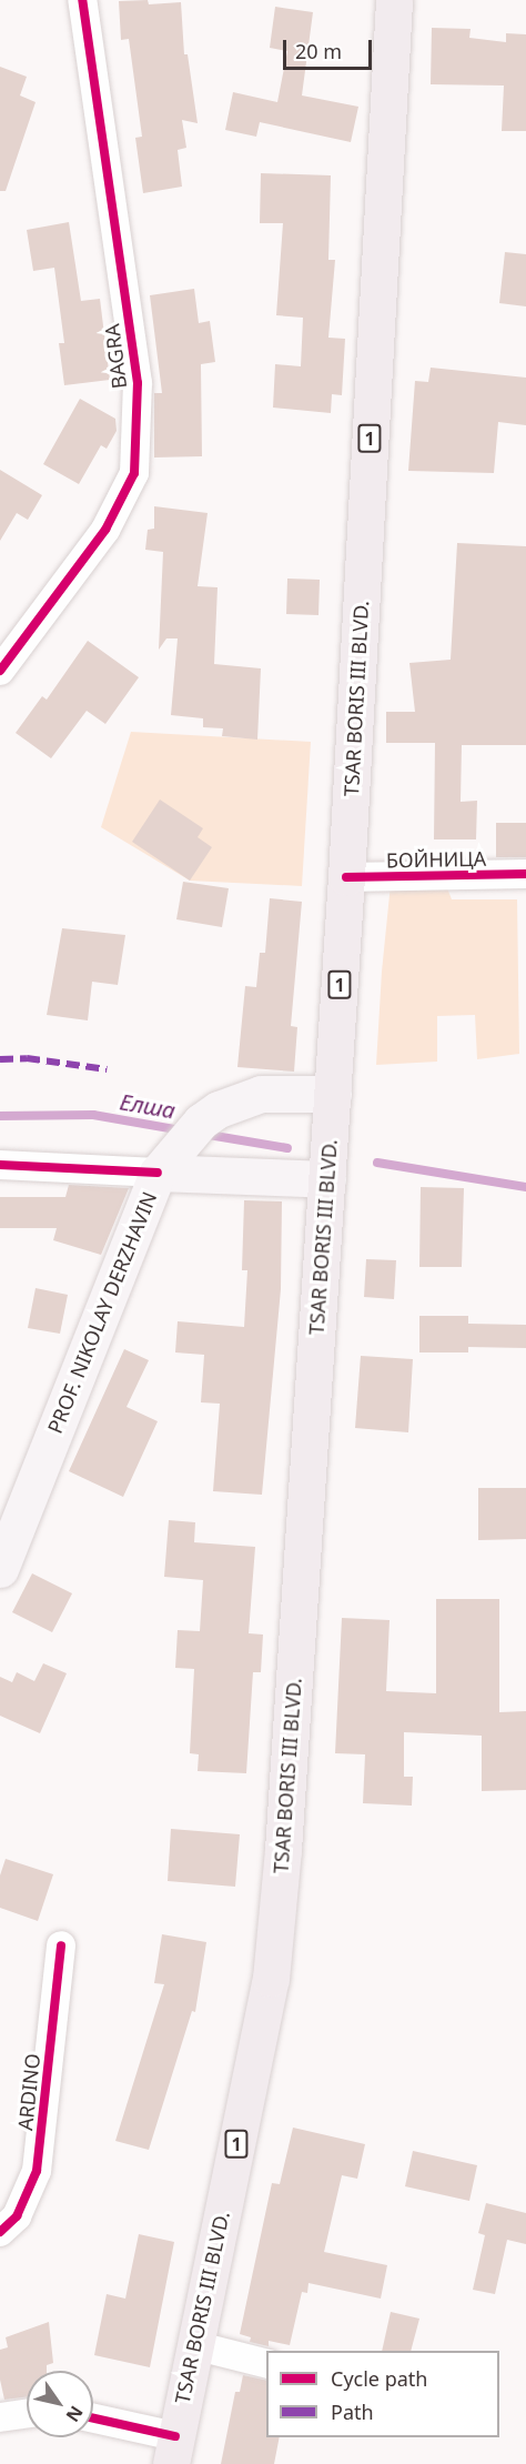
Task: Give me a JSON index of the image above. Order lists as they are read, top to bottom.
{
  "streets": {
    "main road": ["1", "TSAR BORIS III BLVD.", "PROF. NIKOLAY DERZHAVIN"],
    "street": ["BAGRA", "БОЙНИЦА", "ARDINO"]
  },
  "crossings": [
    ["TSAR BORIS III BLVD.", "БОЙНИЦА"],
    ["TSAR BORIS III BLVD.", "PROF. NIKOLAY DERZHAVIN"]
  ],
  "water": ["Елша"],
  "legend": ["Cycle path", "Path"],
  "scale_bar": "20 m",
  "north": "bottom right"
}
